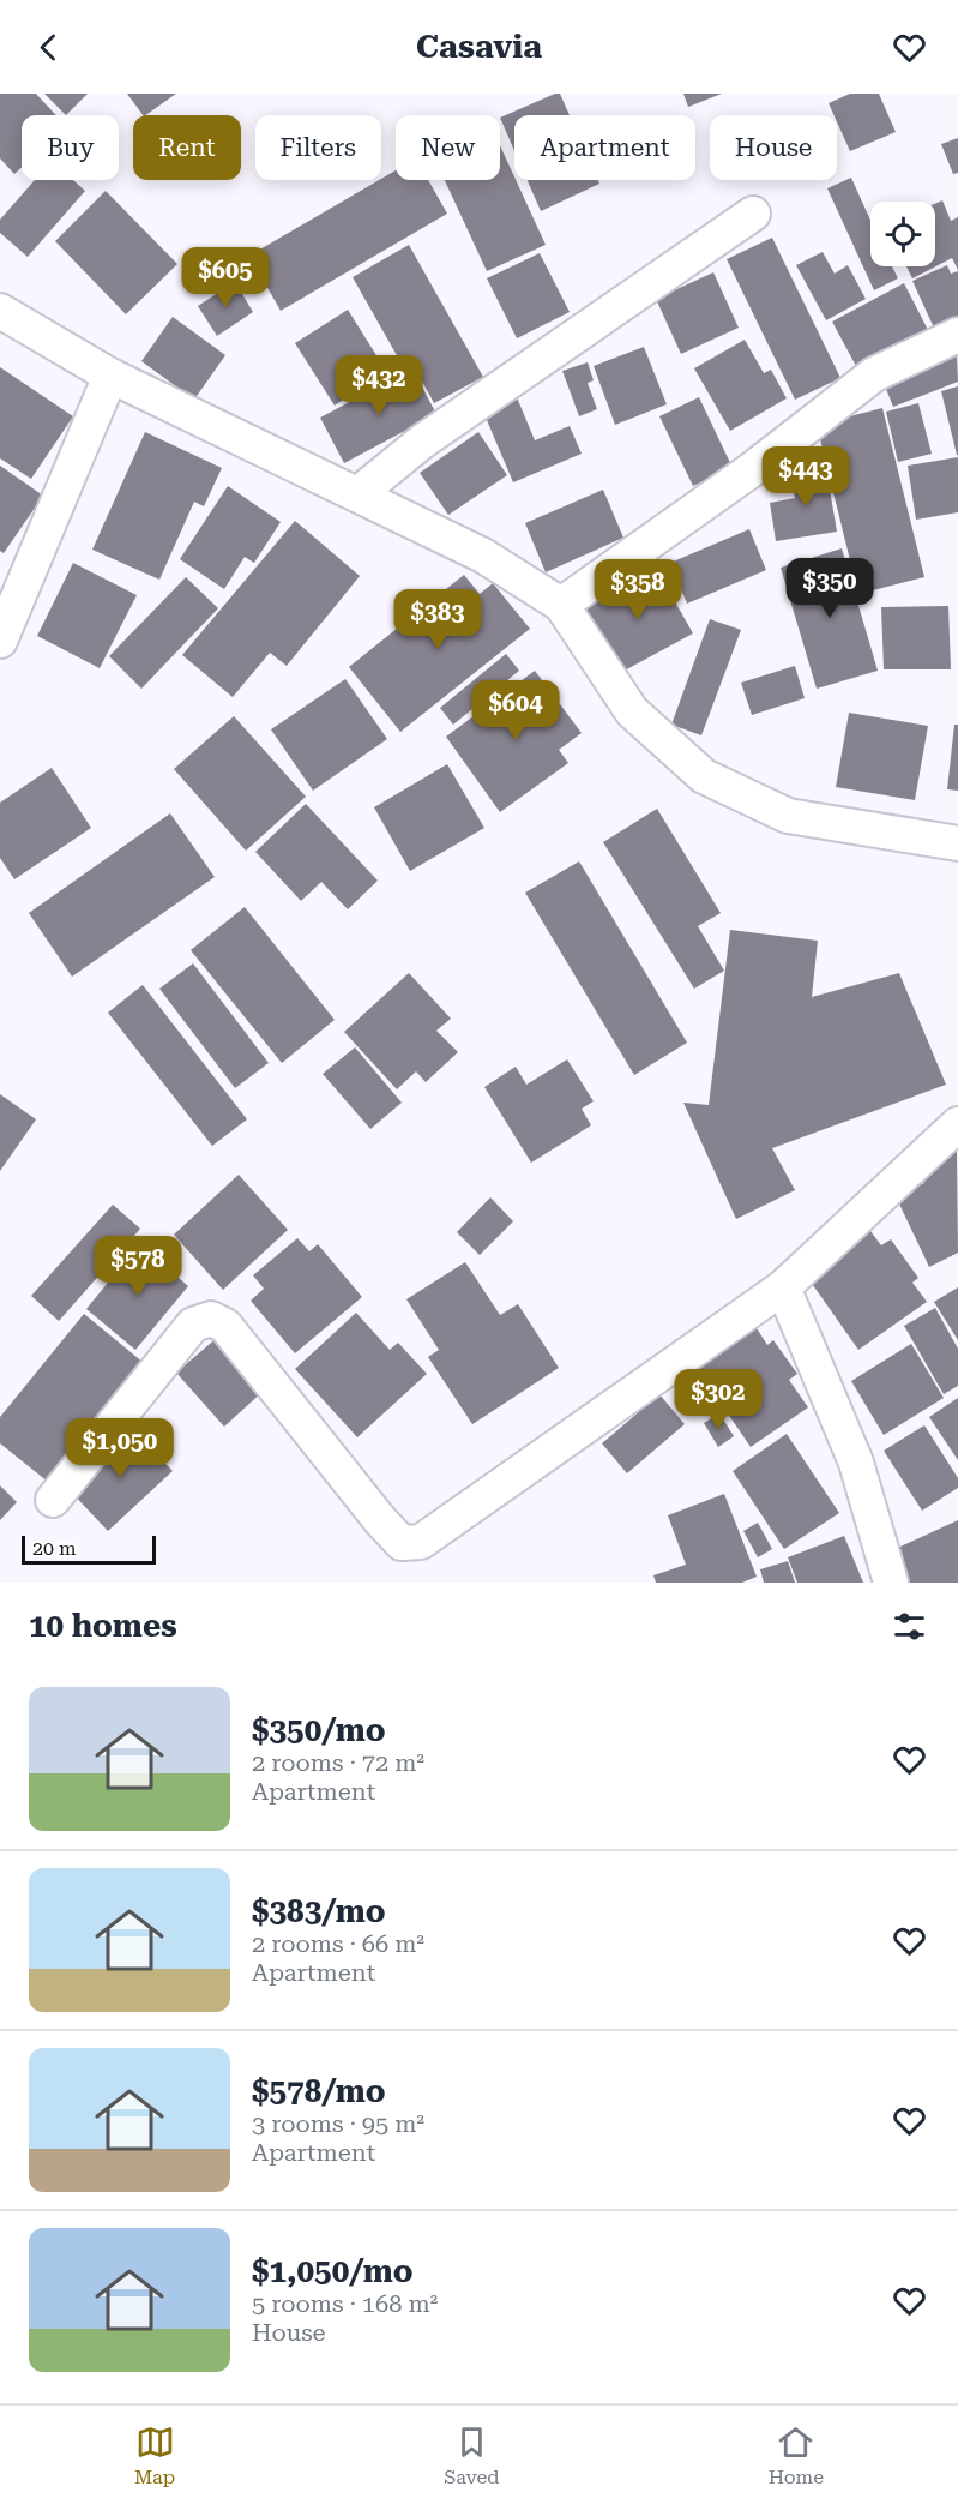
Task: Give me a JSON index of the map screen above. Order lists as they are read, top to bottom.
{
  "scale_bar": "20 m",
  "page": {
    "header": "Casavia",
    "chip": [
      "Buy",
      "Rent",
      "Filters",
      "New",
      "Apartment",
      "House"
    ],
    "price": [
      "$605",
      "$432",
      "$443",
      "$350",
      "$358",
      "$383",
      "$604",
      "$578",
      "$302",
      "$1,050"
    ],
    "scale": "20 m",
    "heading": "10 homes",
    "list": [
      {
        "name": "$350/mo",
        "note": "2 rooms · 72 m² · Apartment"
      },
      {
        "name": "$383/mo",
        "note": "2 rooms · 66 m² · Apartment"
      },
      {
        "name": "$578/mo",
        "note": "3 rooms · 95 m² · Apartment"
      },
      {
        "name": "$1,050/mo",
        "note": "5 rooms · 168 m² · House"
      }
    ],
    "tabs": ["Map", "Saved", "Home"]
  }
}
